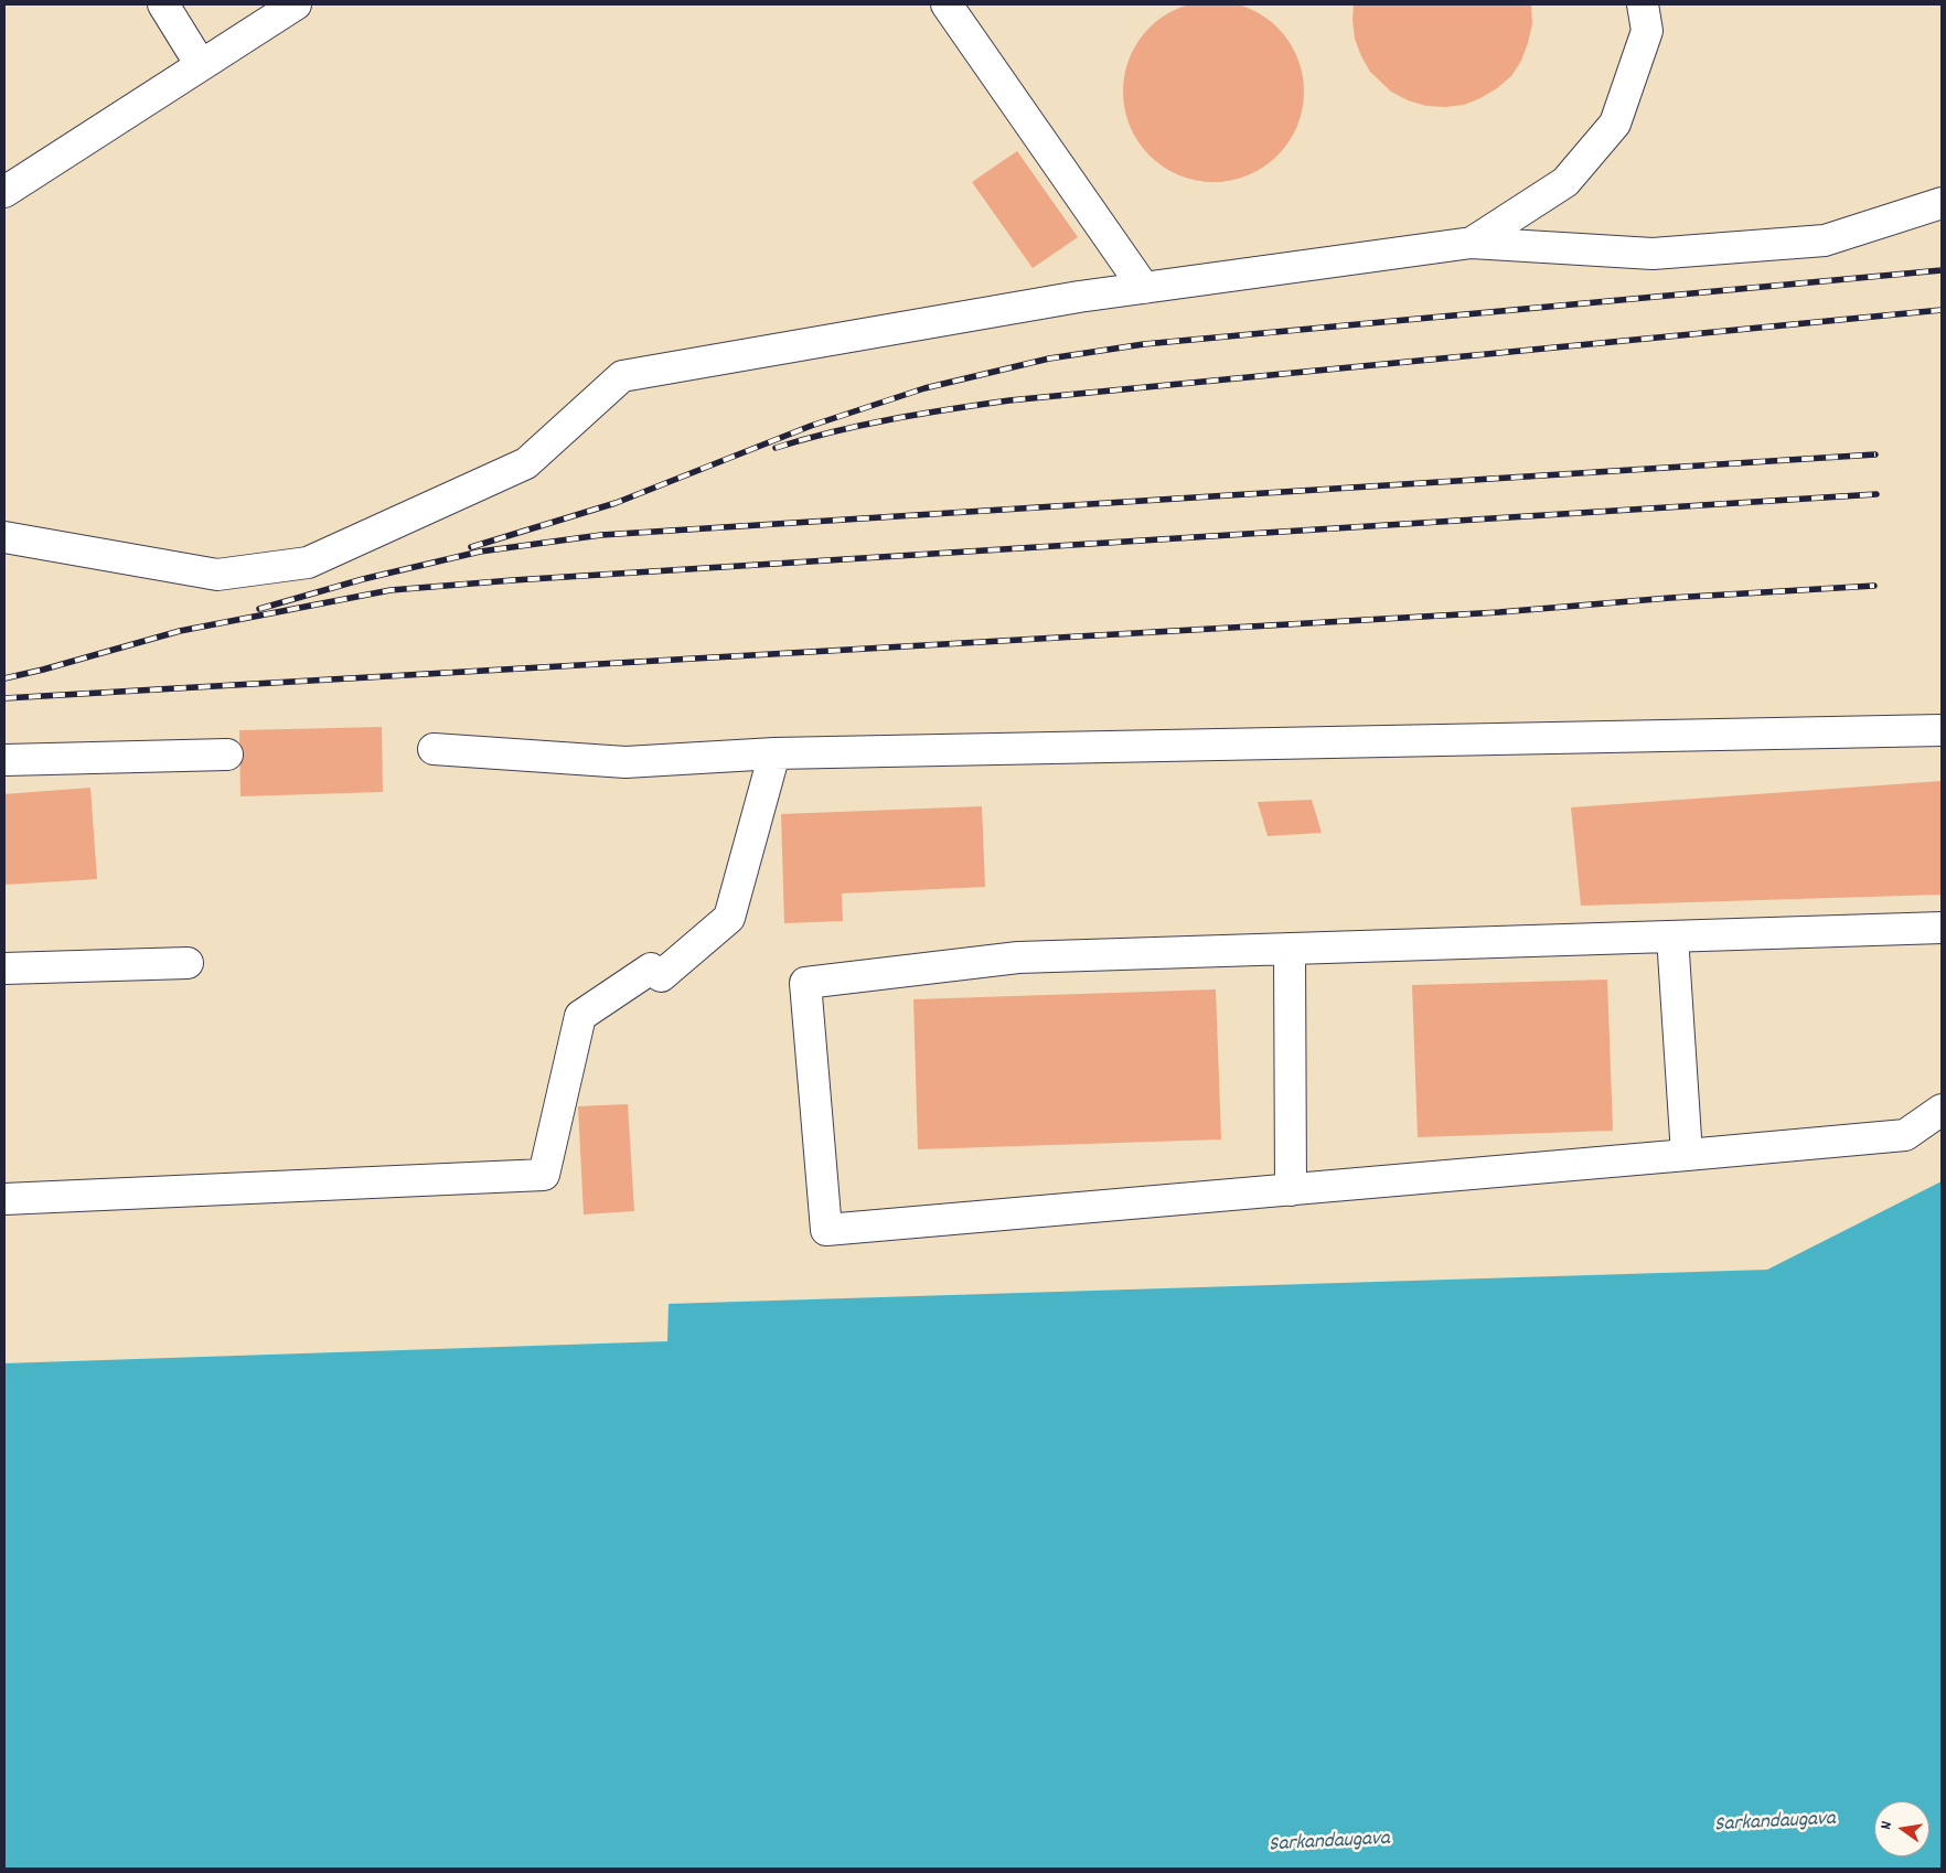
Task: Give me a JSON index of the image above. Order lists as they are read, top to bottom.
{
  "water": ["Sarkandaugava"],
  "north": "left"
}
